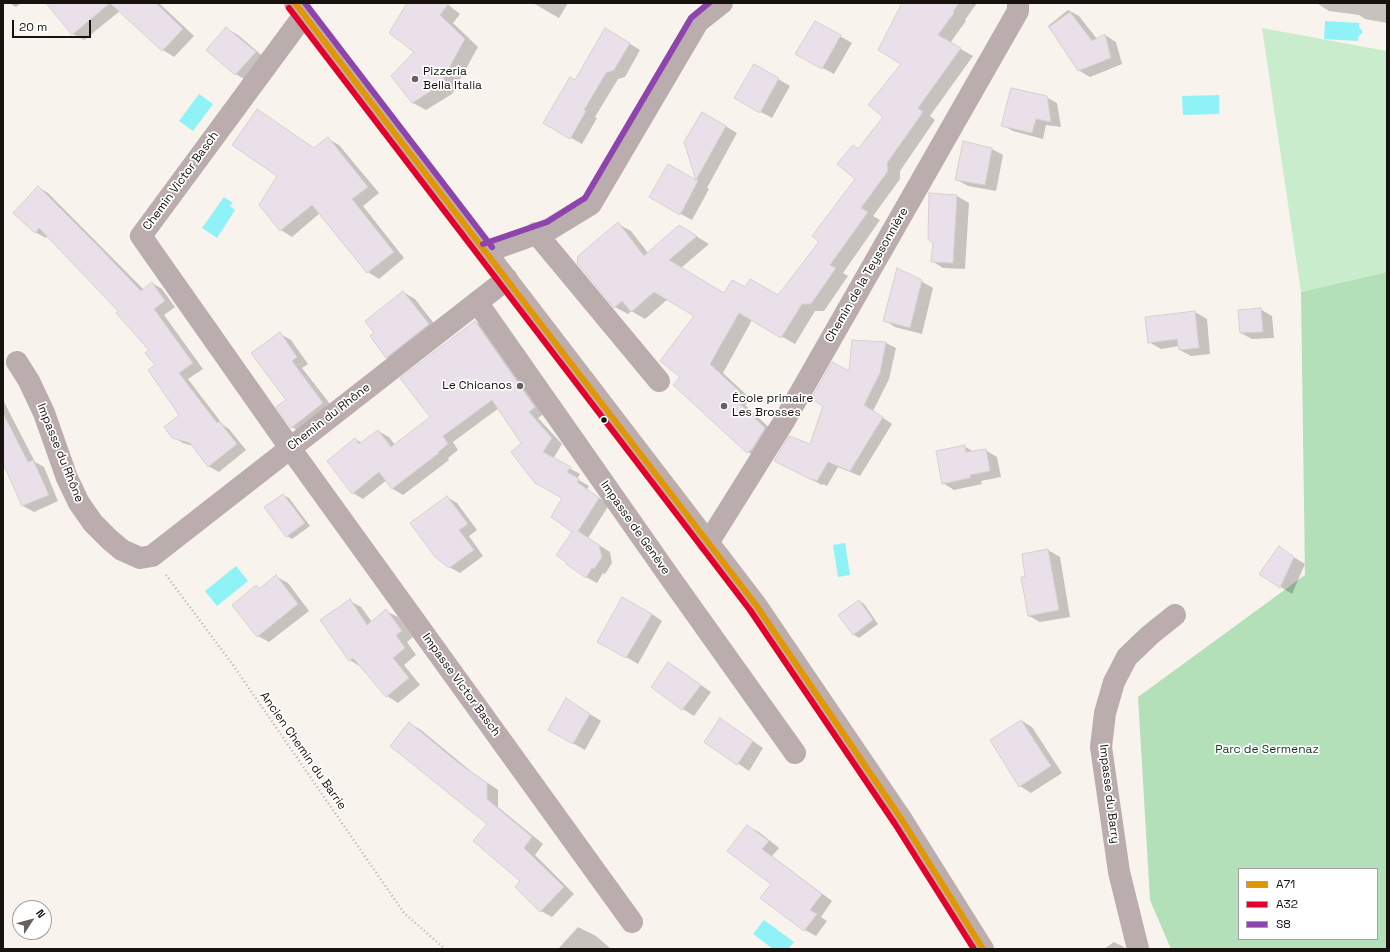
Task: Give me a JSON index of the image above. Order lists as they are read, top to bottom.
{
  "streets": {
    "street": [
      "Chemin Victor Basch",
      "Chemin de la Teyssonnière",
      "Chemin du Rhône",
      "Impasse du Rhône",
      "Impasse de Genève",
      "Impasse Victor Basch",
      "Impasse du Barry"
    ],
    "path": ["Ancien Chemin du Barrie"]
  },
  "crossings": [
    ["Chemin Victor Basch", "Chemin du Rhône"],
    ["Chemin Victor Basch", "Impasse Victor Basch"],
    ["Chemin du Rhône", "Impasse du Rhône"],
    ["Chemin du Rhône", "Impasse de Genève"],
    ["Chemin du Rhône", "Impasse Victor Basch"],
    ["Chemin du Rhône", "Ancien Chemin du Barrie"],
    ["Impasse du Rhône", "Ancien Chemin du Barrie"]
  ],
  "parks": ["Parc de Sermenaz"],
  "places": ["Pizzeria Bella Italia", "Le Chicanos", "École primaire Les Brosses"],
  "lines": ["transit line A71", "transit line S8", "transit line A32"],
  "legend": ["A71", "A32", "S8"],
  "scale_bar": "20 m",
  "north": "top right"
}
